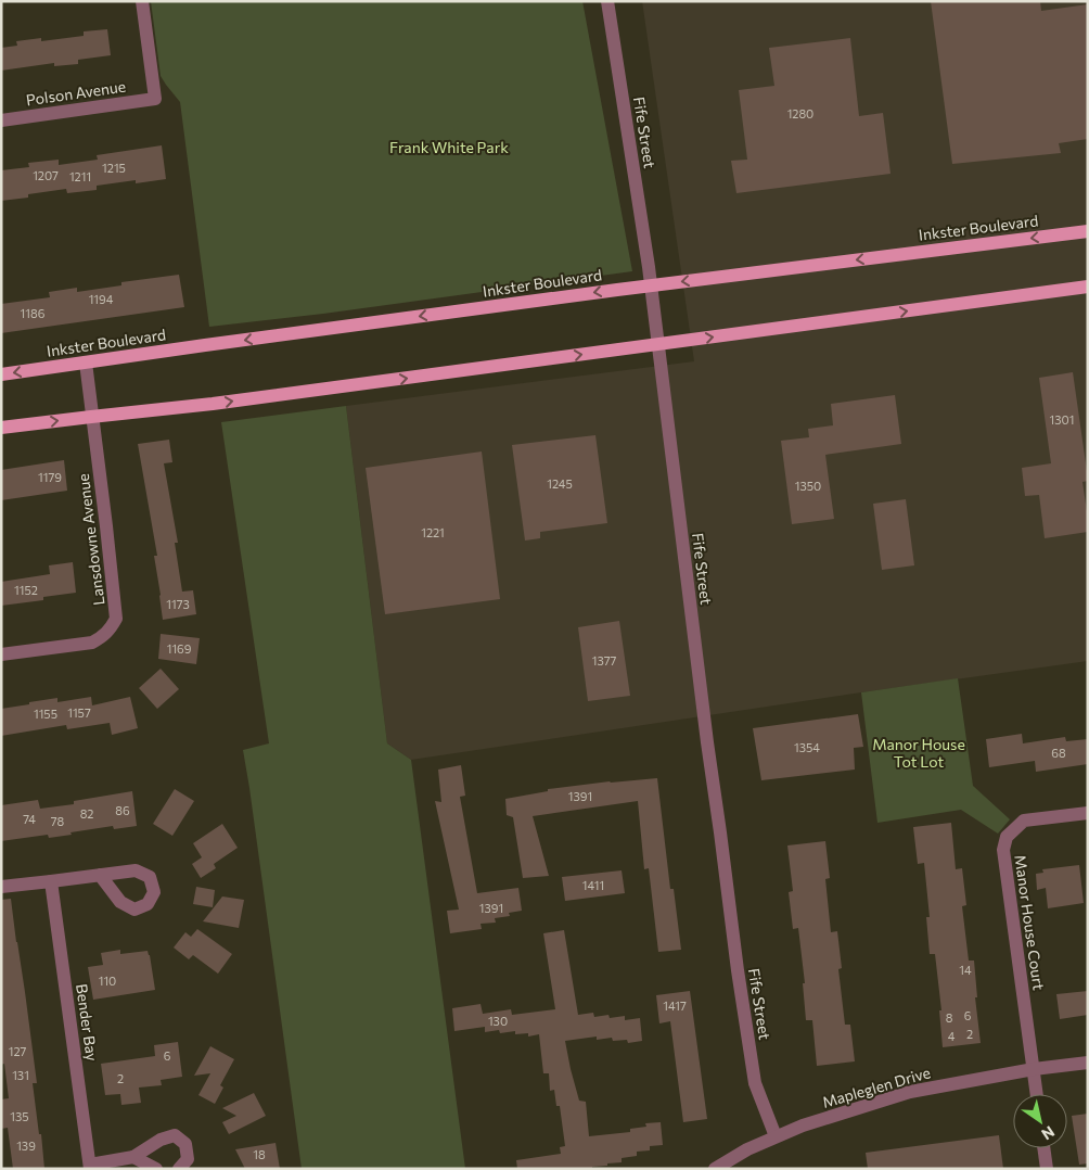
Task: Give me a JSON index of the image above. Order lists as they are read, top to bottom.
{
  "streets": {
    "main road": ["Inkster Boulevard"],
    "street": [
      "Polson Avenue",
      "Fife Street",
      "Lansdowne Avenue",
      "Manor House Court",
      "Bender Bay",
      "Mapleglen Drive"
    ]
  },
  "crossings": [
    ["Fife Street", "Inkster Boulevard"],
    ["Fife Street", "Mapleglen Drive"],
    ["Inkster Boulevard", "Lansdowne Avenue"],
    ["Manor House Court", "Mapleglen Drive"]
  ],
  "parks": ["Frank White Park", "Manor House Tot Lot"],
  "house_numbers": [
    "1280",
    "1215",
    "1207",
    "1211",
    "1194",
    "1186",
    "1301",
    "1179",
    "1245",
    "1350",
    "1221",
    "1152",
    "1173",
    "1169",
    "1377",
    "1157",
    "1155",
    "1354",
    "68",
    "1391",
    "86",
    "82",
    "74",
    "78",
    "1411",
    "1391",
    "14",
    "110",
    "1417",
    "6",
    "8",
    "130",
    "2",
    "4",
    "127",
    "6",
    "131",
    "2",
    "135",
    "139",
    "18"
  ],
  "north": "bottom right"
}
